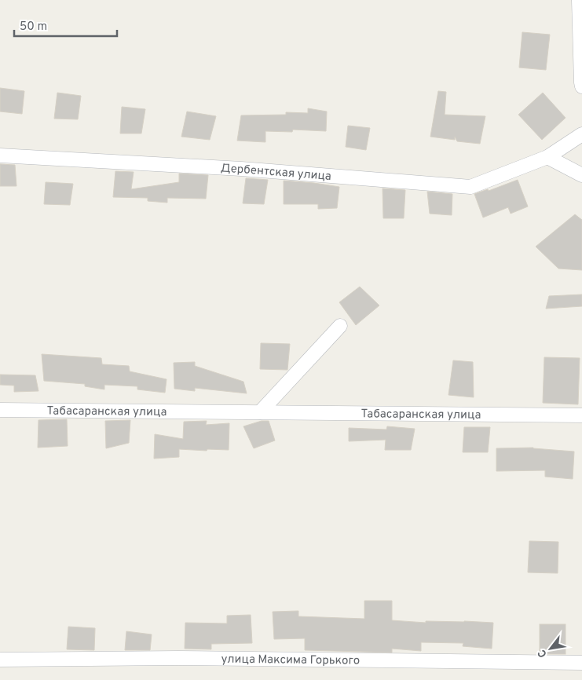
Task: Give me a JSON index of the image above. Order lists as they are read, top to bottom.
{
  "streets": {
    "street": ["Дербентская улица", "Табасаранская улица", "улица Максима Горького"]
  },
  "scale_bar": "50 m",
  "north": "bottom left"
}
